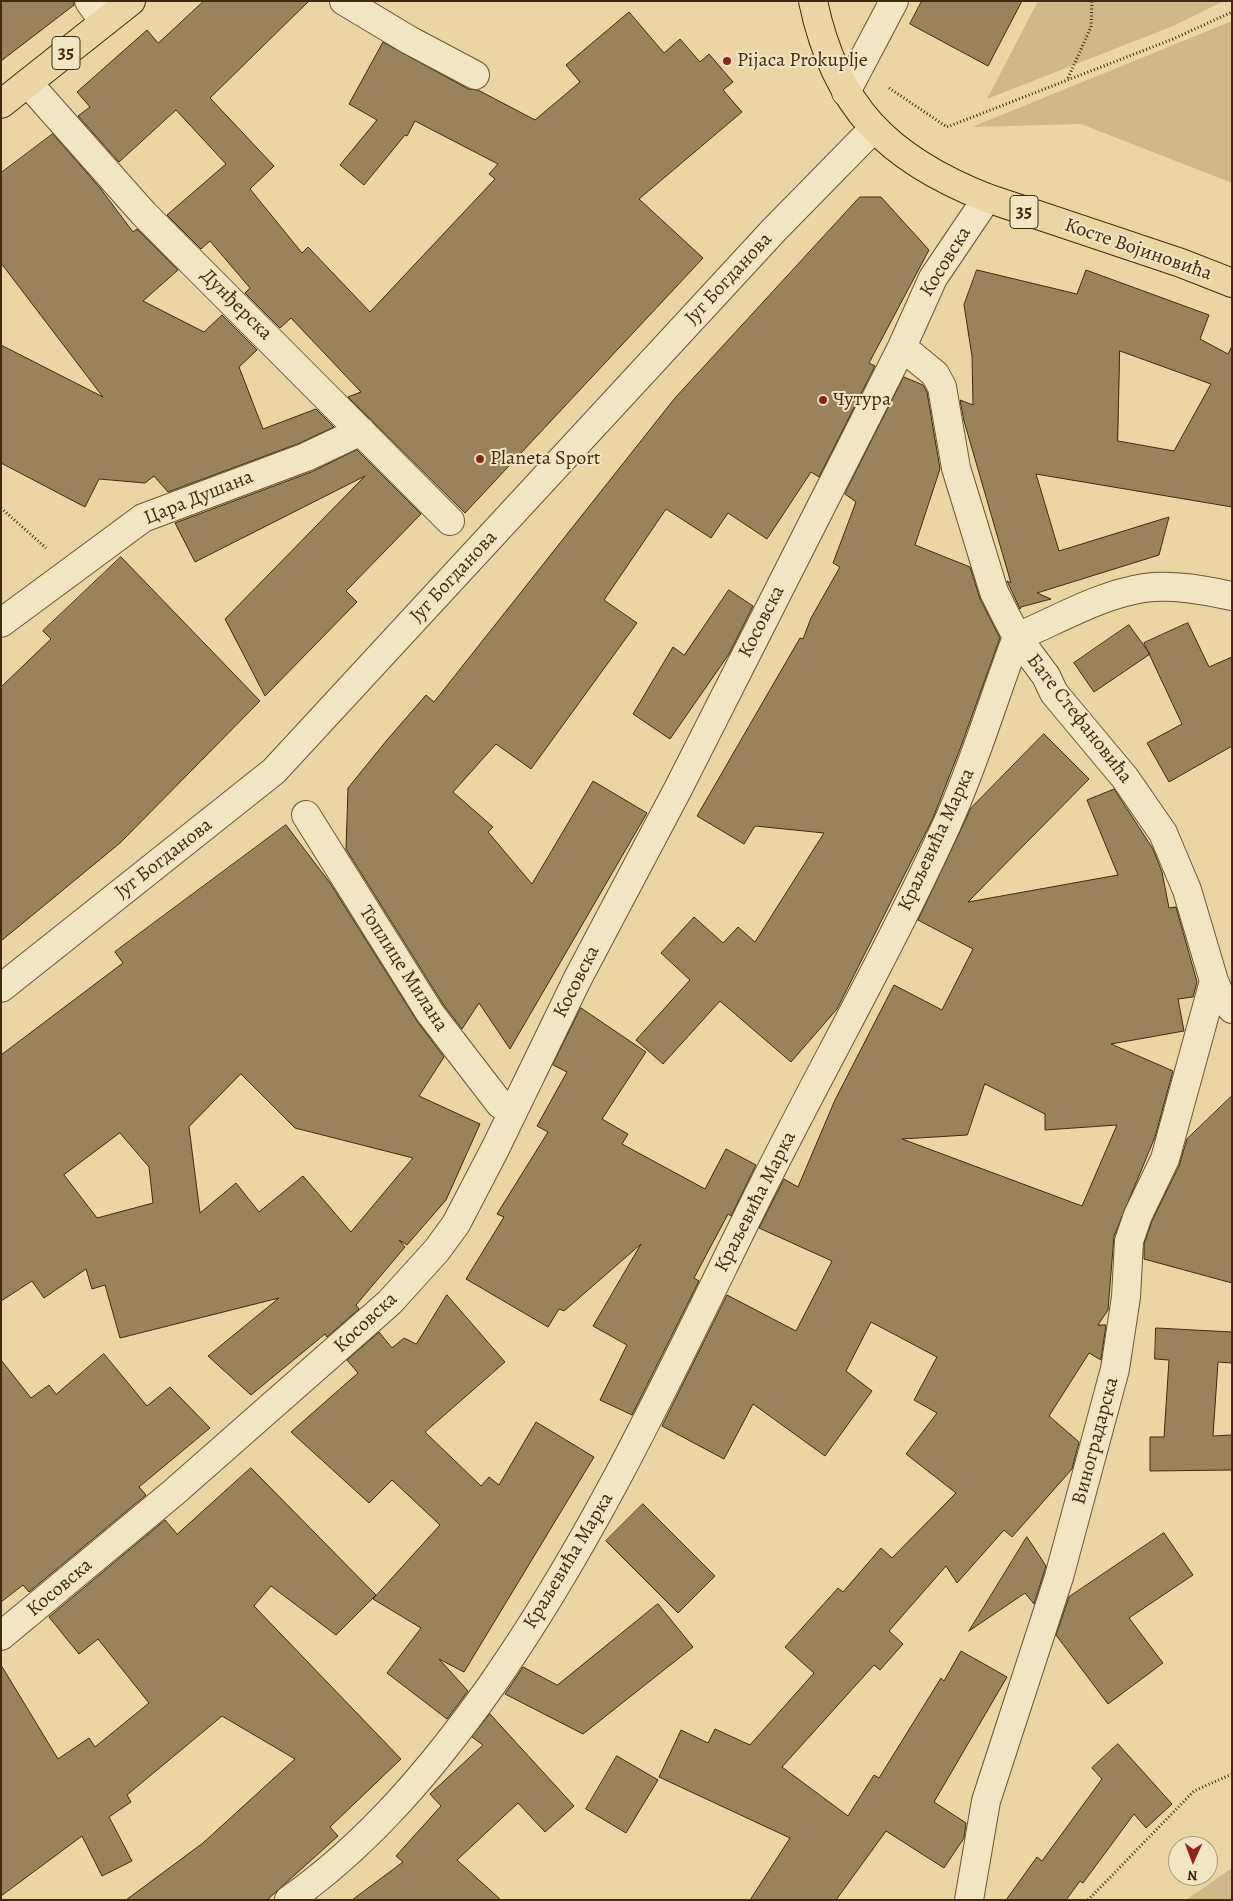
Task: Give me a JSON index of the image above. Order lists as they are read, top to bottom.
{
  "streets": {
    "main road": ["35", "Косте Војиновића"],
    "street": [
      "Косовска",
      "Југ Богданова",
      "Дунђерска",
      "Цара Душана",
      "Бате Стефановића",
      "Краљевића Марка",
      "Топлице Милана",
      "Виноградарска"
    ]
  },
  "crossings": [
    ["35", "Косте Војиновића"],
    ["35", "Дунђерска"],
    ["Косте Војиновића", "Косовска"],
    ["Косте Војиновића", "Југ Богданова"],
    ["Косовска", "Бате Стефановића"],
    ["Косовска", "Топлице Милана"],
    ["Дунђерска", "Цара Душана"],
    ["Бате Стефановића", "Краљевића Марка"],
    ["Бате Стефановића", "Виноградарска"]
  ],
  "places": ["Pijaca Prokuplje", "Чутура", "Planeta Sport"],
  "north": "bottom"
}
